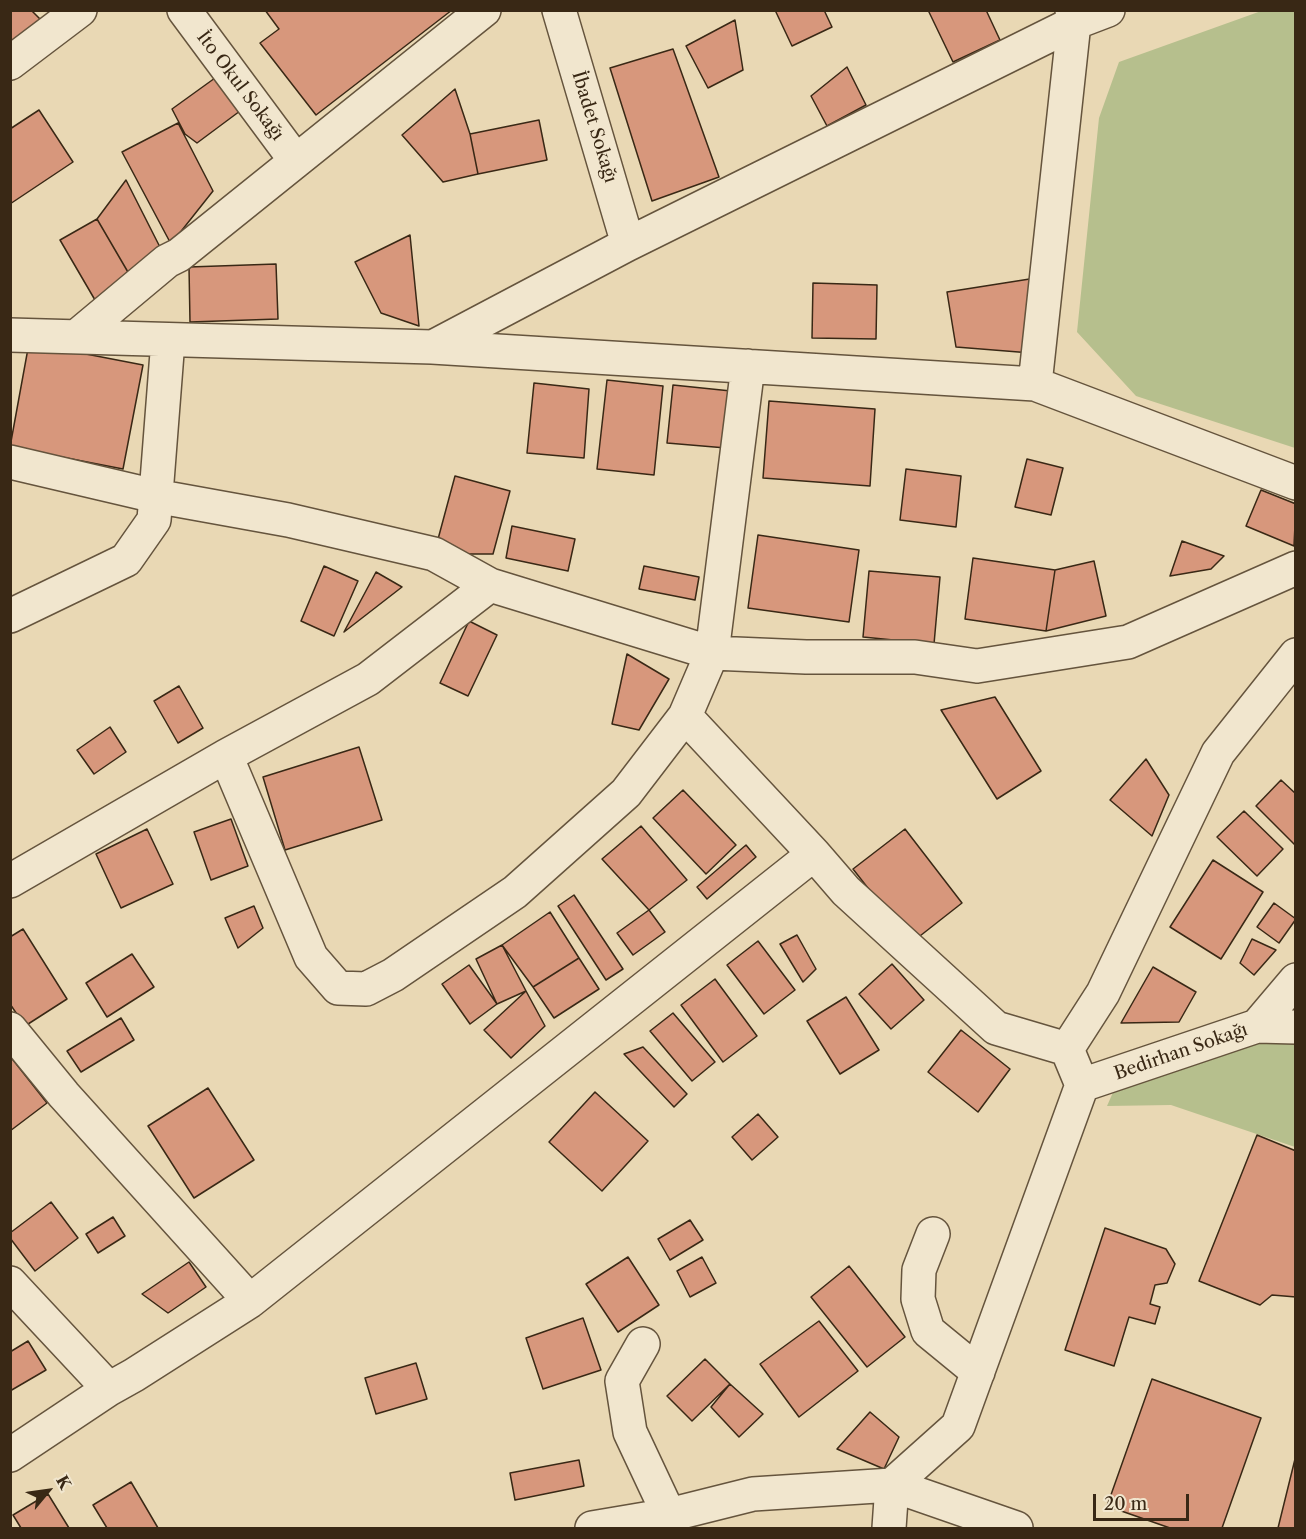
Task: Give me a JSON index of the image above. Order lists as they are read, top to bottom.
{
  "streets": {
    "street": ["İto Okul Sokağı", "İbadet Sokağı", "Bedirhan Sokağı"]
  },
  "scale_bar": "20 m",
  "north": "top right"
}
